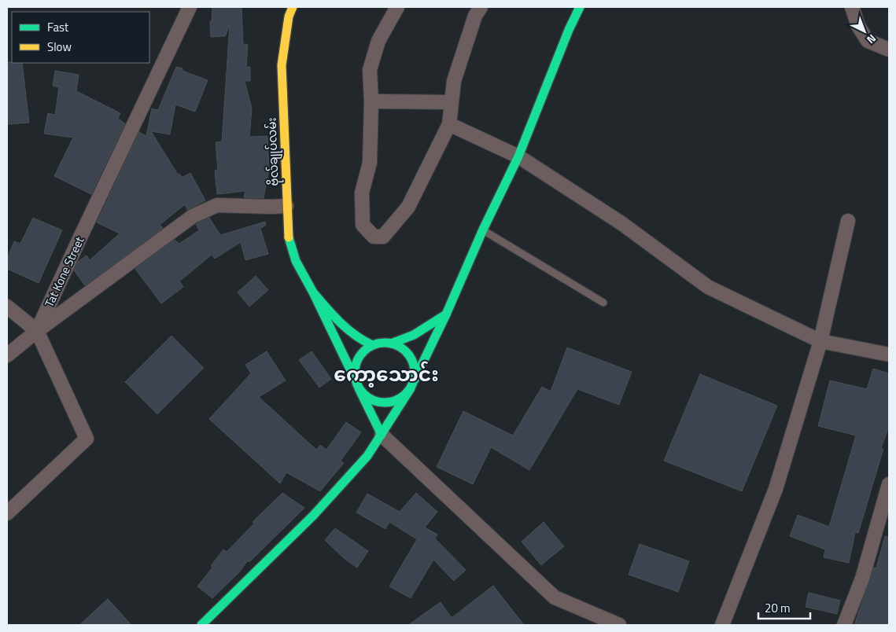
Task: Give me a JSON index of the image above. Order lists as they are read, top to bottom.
{
  "streets": {
    "main road": ["ဗိုလ်ချုပ်လမ်း"],
    "street": ["Tat Kone Street"]
  },
  "districts": ["ကော့သောင်း"],
  "legend": ["Fast", "Slow"],
  "scale_bar": "20 m",
  "north": "bottom right"
}
